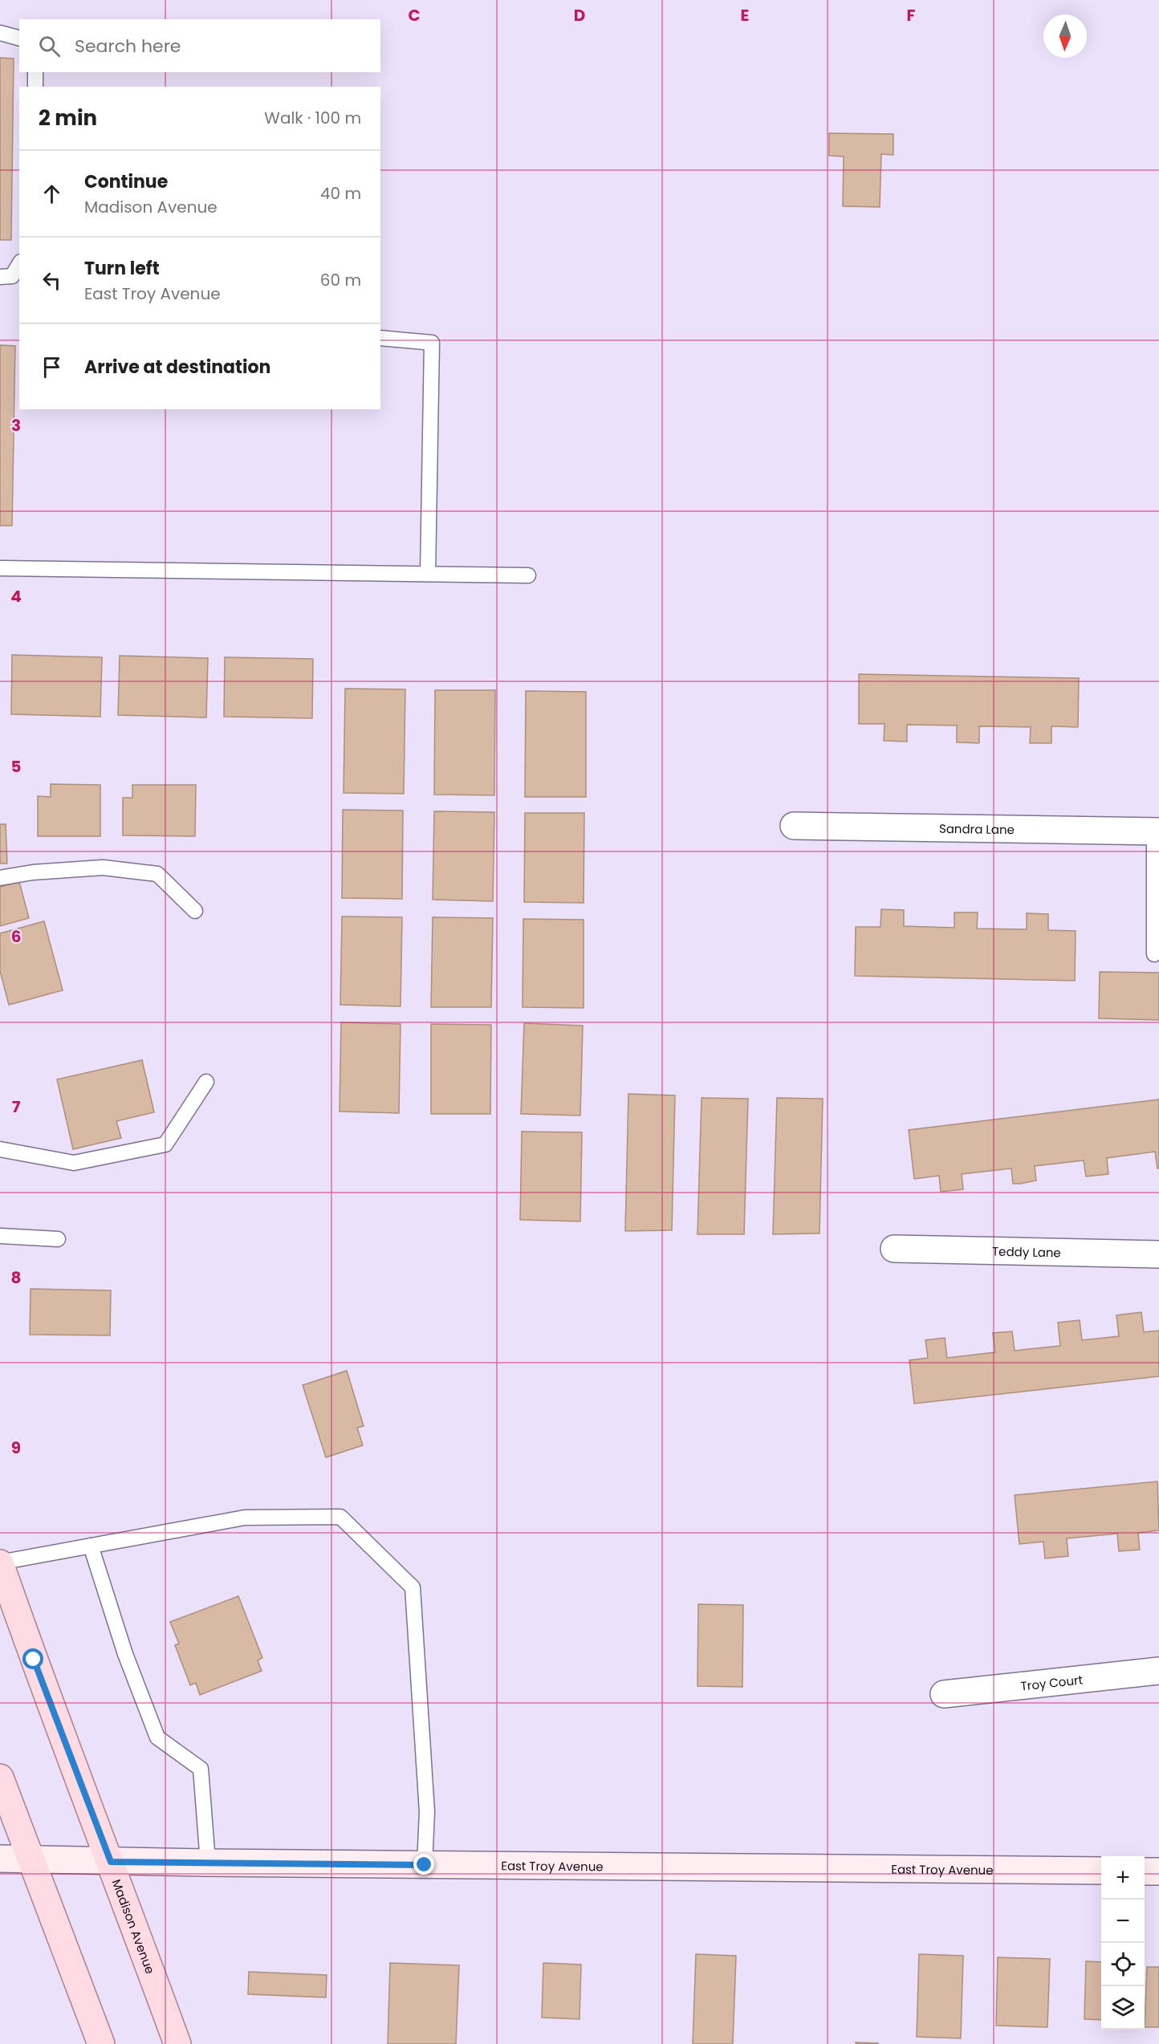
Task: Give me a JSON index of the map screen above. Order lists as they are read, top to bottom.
{
  "streets": {
    "main road": ["East Troy Avenue", "Madison Avenue"],
    "street": ["Sandra Lane", "Teddy Lane", "Troy Court"]
  },
  "crossings": [
    ["East Troy Avenue", "Madison Avenue"]
  ],
  "north": "bottom",
  "page": {
    "search": "Search here",
    "heading": ["2 min", "Walk · 100 m"],
    "list": [
      ["Continue", "Madison Avenue", "40 m"],
      ["Turn left", "East Troy Avenue", "60 m"],
      "Arrive at destination"
    ],
    "map_buttons": ["+", "−"]
  },
  "grid": {
    "columns": [
      "C",
      "D",
      "E",
      "F"
    ],
    "rows": [
      "3",
      "4",
      "5",
      "6",
      "7",
      "8",
      "9"
    ]
  }
}
